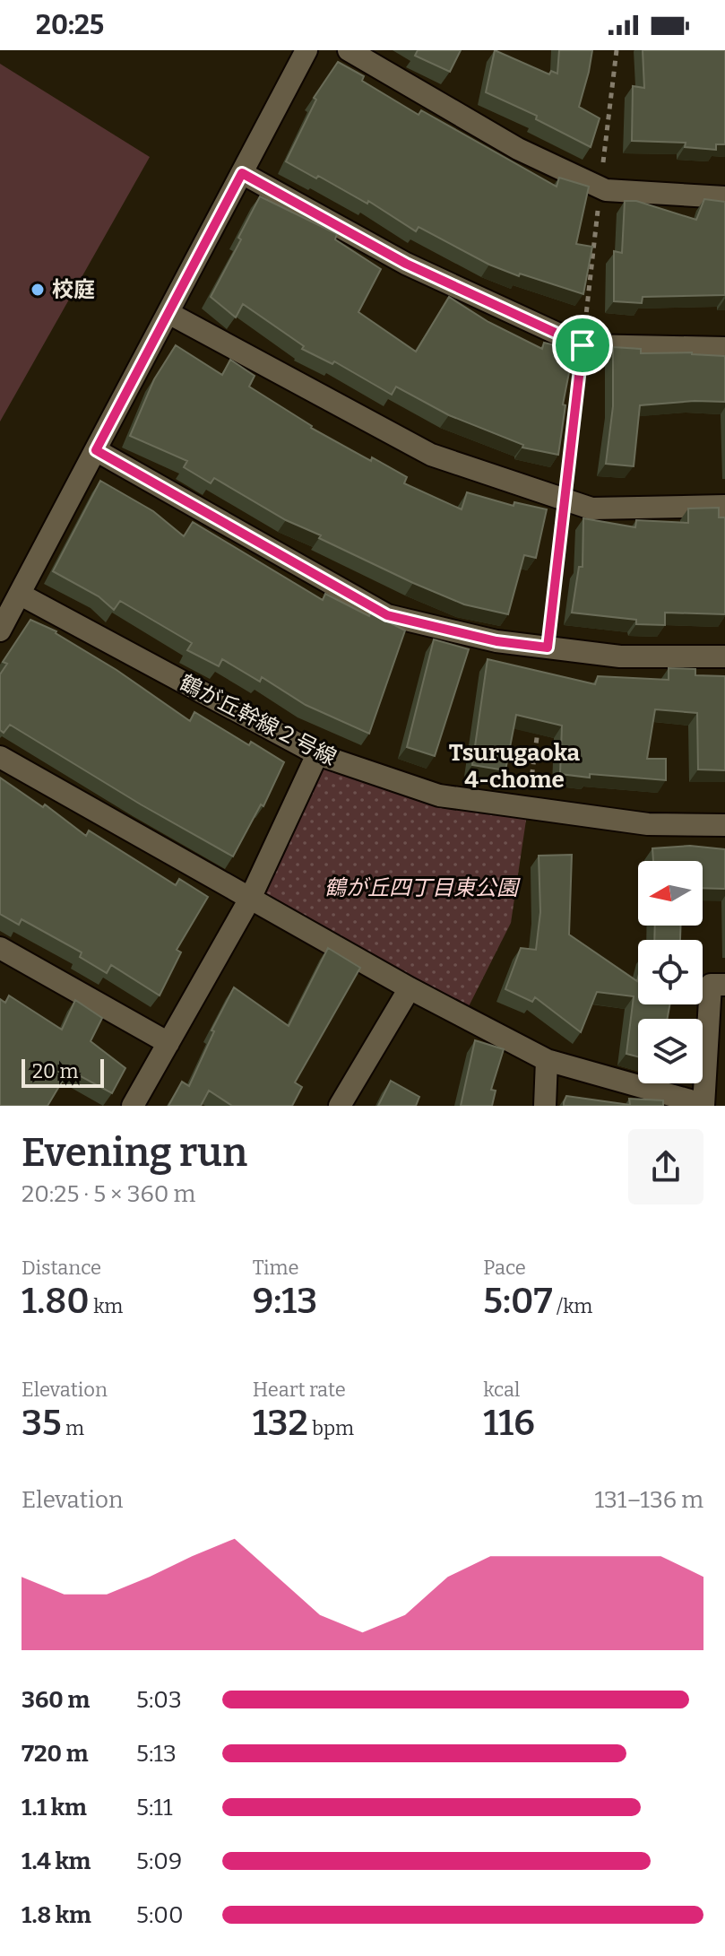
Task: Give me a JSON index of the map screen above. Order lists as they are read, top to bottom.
{
  "streets": {
    "street": ["鶴が丘幹線２号線"]
  },
  "districts": ["Tsurugaoka 4-chome"],
  "parks": ["鶴が丘四丁目東公園"],
  "places": ["校庭"],
  "scale_bar": "20 m",
  "north": "left",
  "page": {
    "status": "20:25",
    "scale": "20 m",
    "heading": ["Evening run", "20:25 · 5 × 360 m"],
    "stats": [
      ["Distance", "1.80 km"],
      ["Time", "9:13"],
      ["Pace", "5:07 /km"],
      ["Elevation", "35 m"],
      ["Heart rate", "132 bpm"],
      ["kcal", "116"]
    ],
    "chart": ["Elevation", "131–136 m"],
    "list": [
      {
        "name": "360 m",
        "note": "5:03"
      },
      {
        "name": "720 m",
        "note": "5:13"
      },
      {
        "name": "1.1 km",
        "note": "5:11"
      },
      {
        "name": "1.4 km",
        "note": "5:09"
      },
      {
        "name": "1.8 km",
        "note": "5:00"
      }
    ]
  }
}
